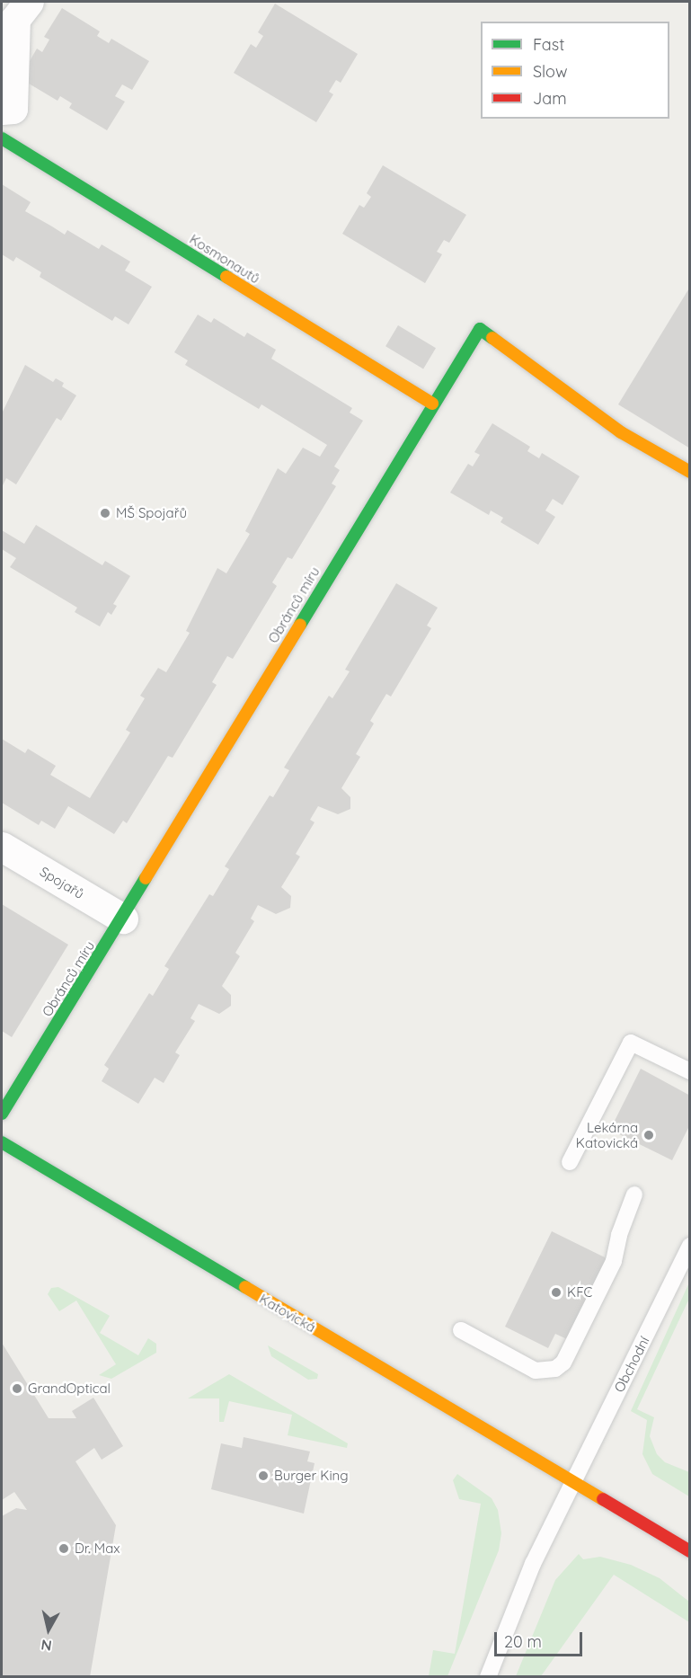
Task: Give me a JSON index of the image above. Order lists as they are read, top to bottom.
{
  "streets": {
    "street": [
      "Kosmonautů",
      "Obránců míru",
      "Spojařů",
      "Katovická"
    ],
    "lane": ["Obchodní"]
  },
  "crossings": [
    ["Kosmonautů", "Obránců míru"],
    ["Obránců míru", "Spojařů"],
    ["Katovická", "Obchodní"]
  ],
  "places": [
    "MŠ Spojařů",
    "Lekárna Katovická",
    "KFC",
    "GrandOptical",
    "Burger King",
    "Dr. Max"
  ],
  "legend": ["Fast", "Slow", "Jam"],
  "scale_bar": "20 m",
  "north": "bottom"
}
